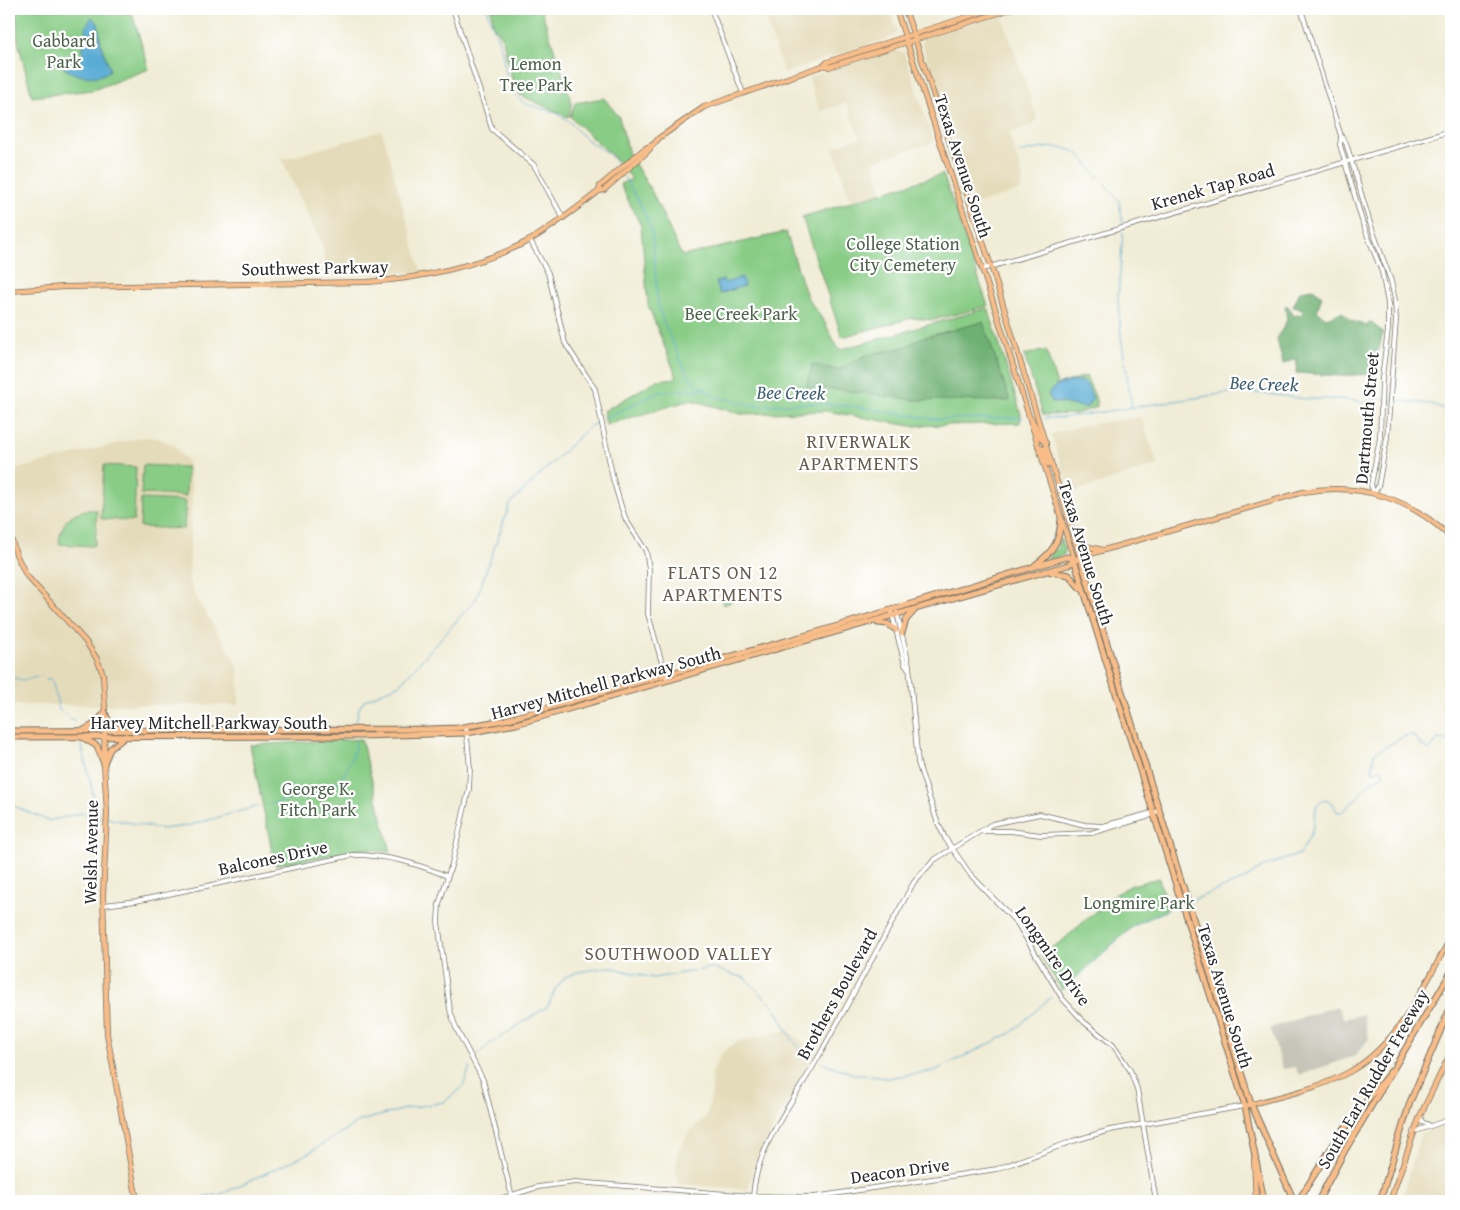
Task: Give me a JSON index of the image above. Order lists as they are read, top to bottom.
{
  "streets": {
    "highway": ["Texas Avenue South", "Harvey Mitchell Parkway South", "South Earl Rudder Freeway"],
    "main road": ["Southwest Parkway", "Welsh Avenue"],
    "street": [
      "Krenek Tap Road",
      "Dartmouth Street",
      "Balcones Drive",
      "Longmire Drive",
      "Brothers Boulevard",
      "Deacon Drive"
    ]
  },
  "crossings": [
    ["Texas Avenue South", "Krenek Tap Road"],
    ["Texas Avenue South", "Southwest Parkway"],
    ["Texas Avenue South", "Harvey Mitchell Parkway South"],
    ["Texas Avenue South", "Brothers Boulevard"],
    ["Texas Avenue South", "Deacon Drive"],
    ["Krenek Tap Road", "Dartmouth Street"],
    ["Dartmouth Street", "Harvey Mitchell Parkway South"],
    ["Harvey Mitchell Parkway South", "Welsh Avenue"],
    ["Harvey Mitchell Parkway South", "Longmire Drive"],
    ["Welsh Avenue", "Balcones Drive"],
    ["Longmire Drive", "Brothers Boulevard"],
    ["Longmire Drive", "Deacon Drive"],
    ["Brothers Boulevard", "Deacon Drive"]
  ],
  "districts": ["RIVERWALK APARTMENTS", "FLATS ON 12 APARTMENTS", "SOUTHWOOD VALLEY"],
  "water": ["Bee Creek"],
  "parks": [
    "Gabbard Park",
    "Lemon Tree Park",
    "College Station City Cemetery",
    "Bee Creek Park",
    "George K. Fitch Park",
    "Longmire Park"
  ]
}
